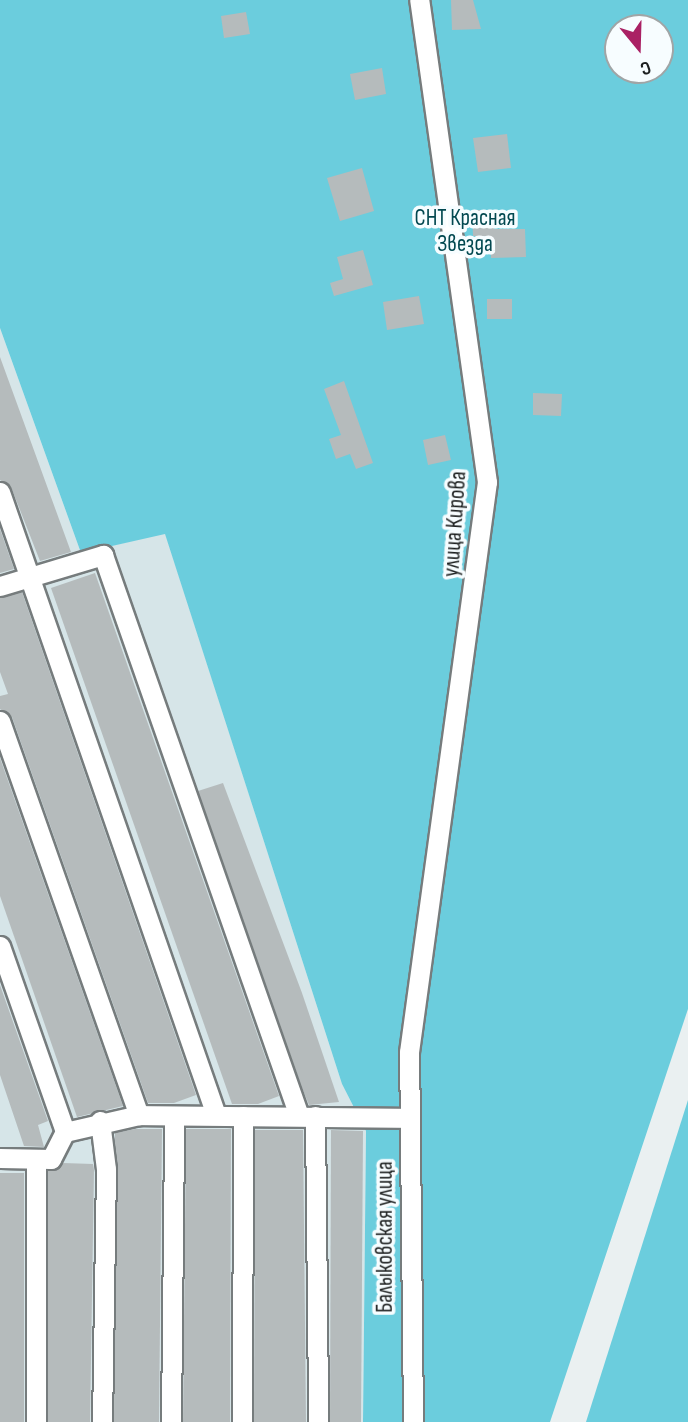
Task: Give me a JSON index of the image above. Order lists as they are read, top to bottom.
{
  "streets": {
    "street": ["улица Кирова", "Балыковская улица"]
  },
  "crossings": [
    ["улица Кирова", "Балыковская улица"]
  ],
  "parks": ["СНТ Красная Звезда"],
  "north": "bottom"
}
